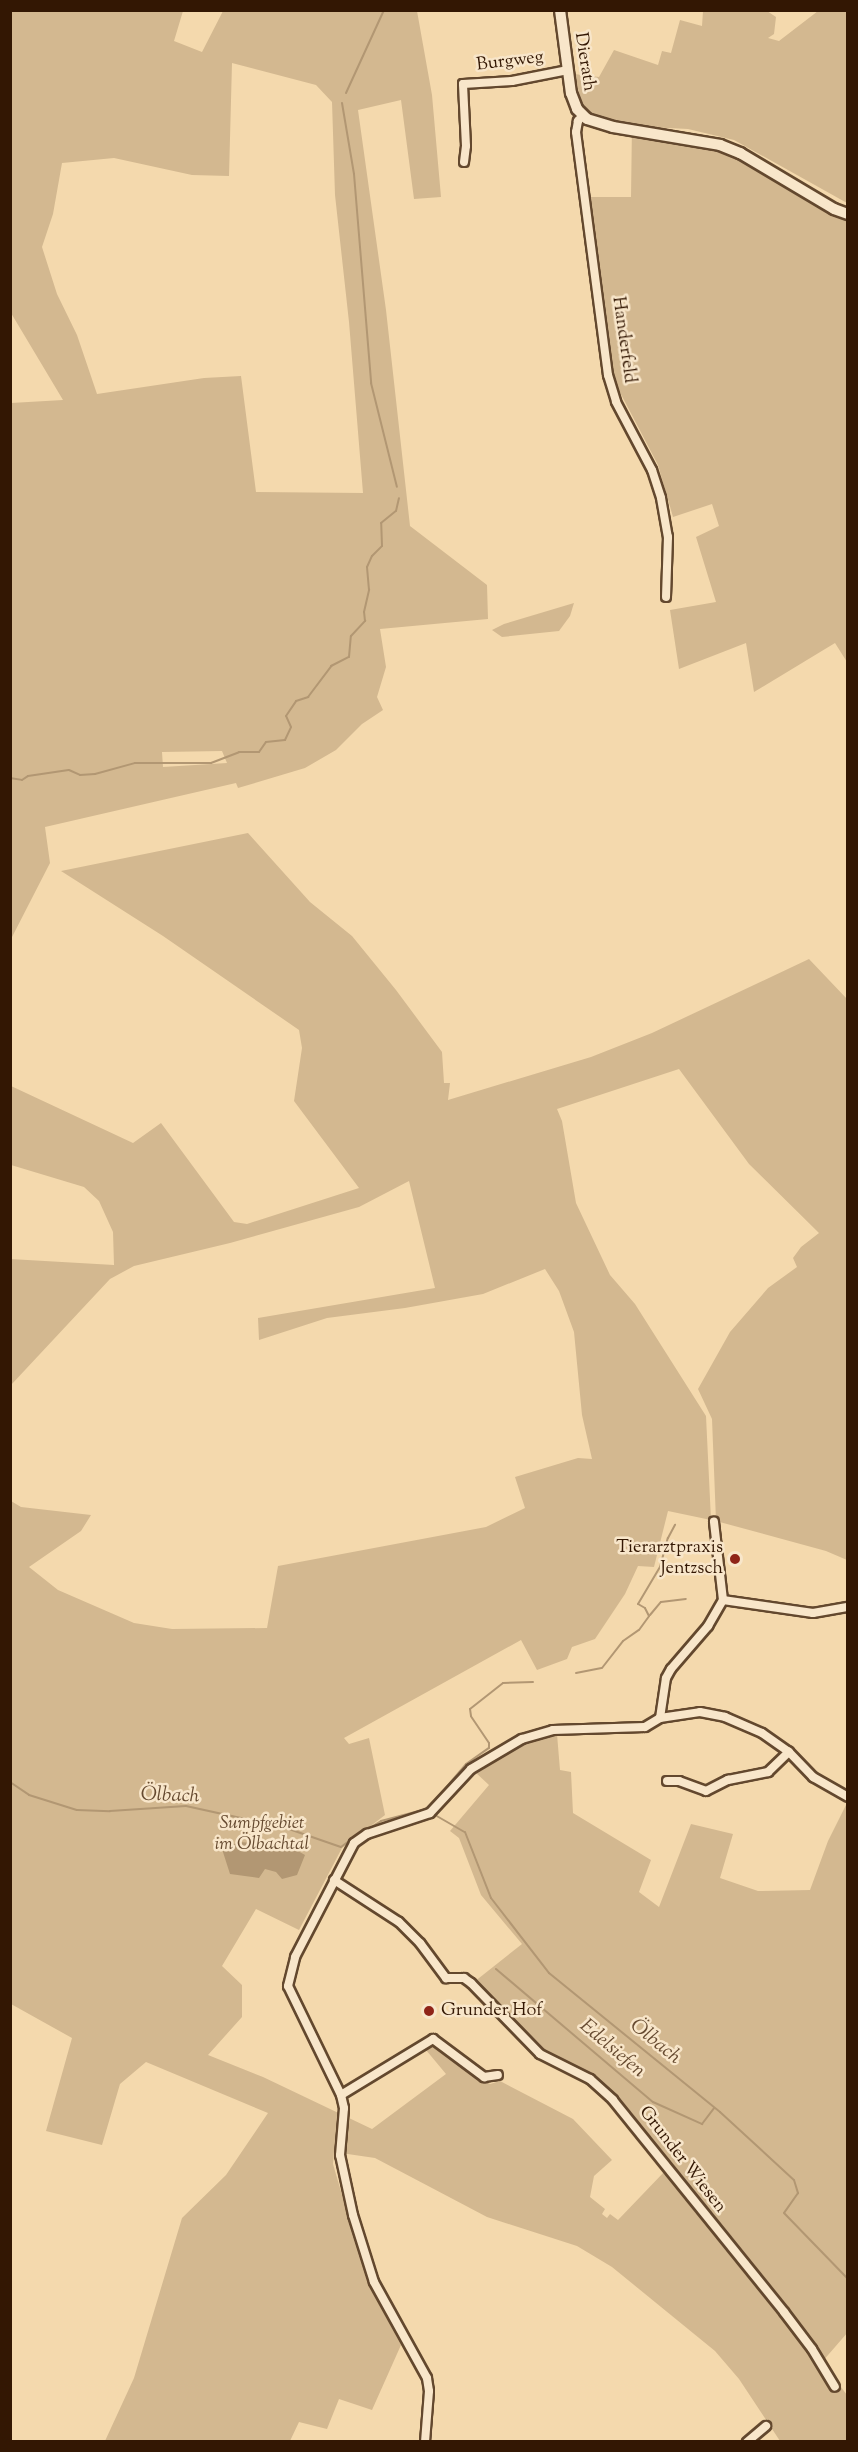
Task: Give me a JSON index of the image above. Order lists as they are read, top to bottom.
{
  "streets": {
    "street": [
      "Burgweg",
      "Dierath",
      "Handerfeld",
      "Grunder Wiesen"
    ]
  },
  "crossings": [
    ["Burgweg", "Dierath"],
    ["Dierath", "Handerfeld"]
  ],
  "water": ["Ölbach", "Edelsiefen"],
  "parks": ["Sumpfgebiet im Ölbachtal"],
  "places": ["Tierarztpraxis Jentzsch", "Grunder Hof"]
}
